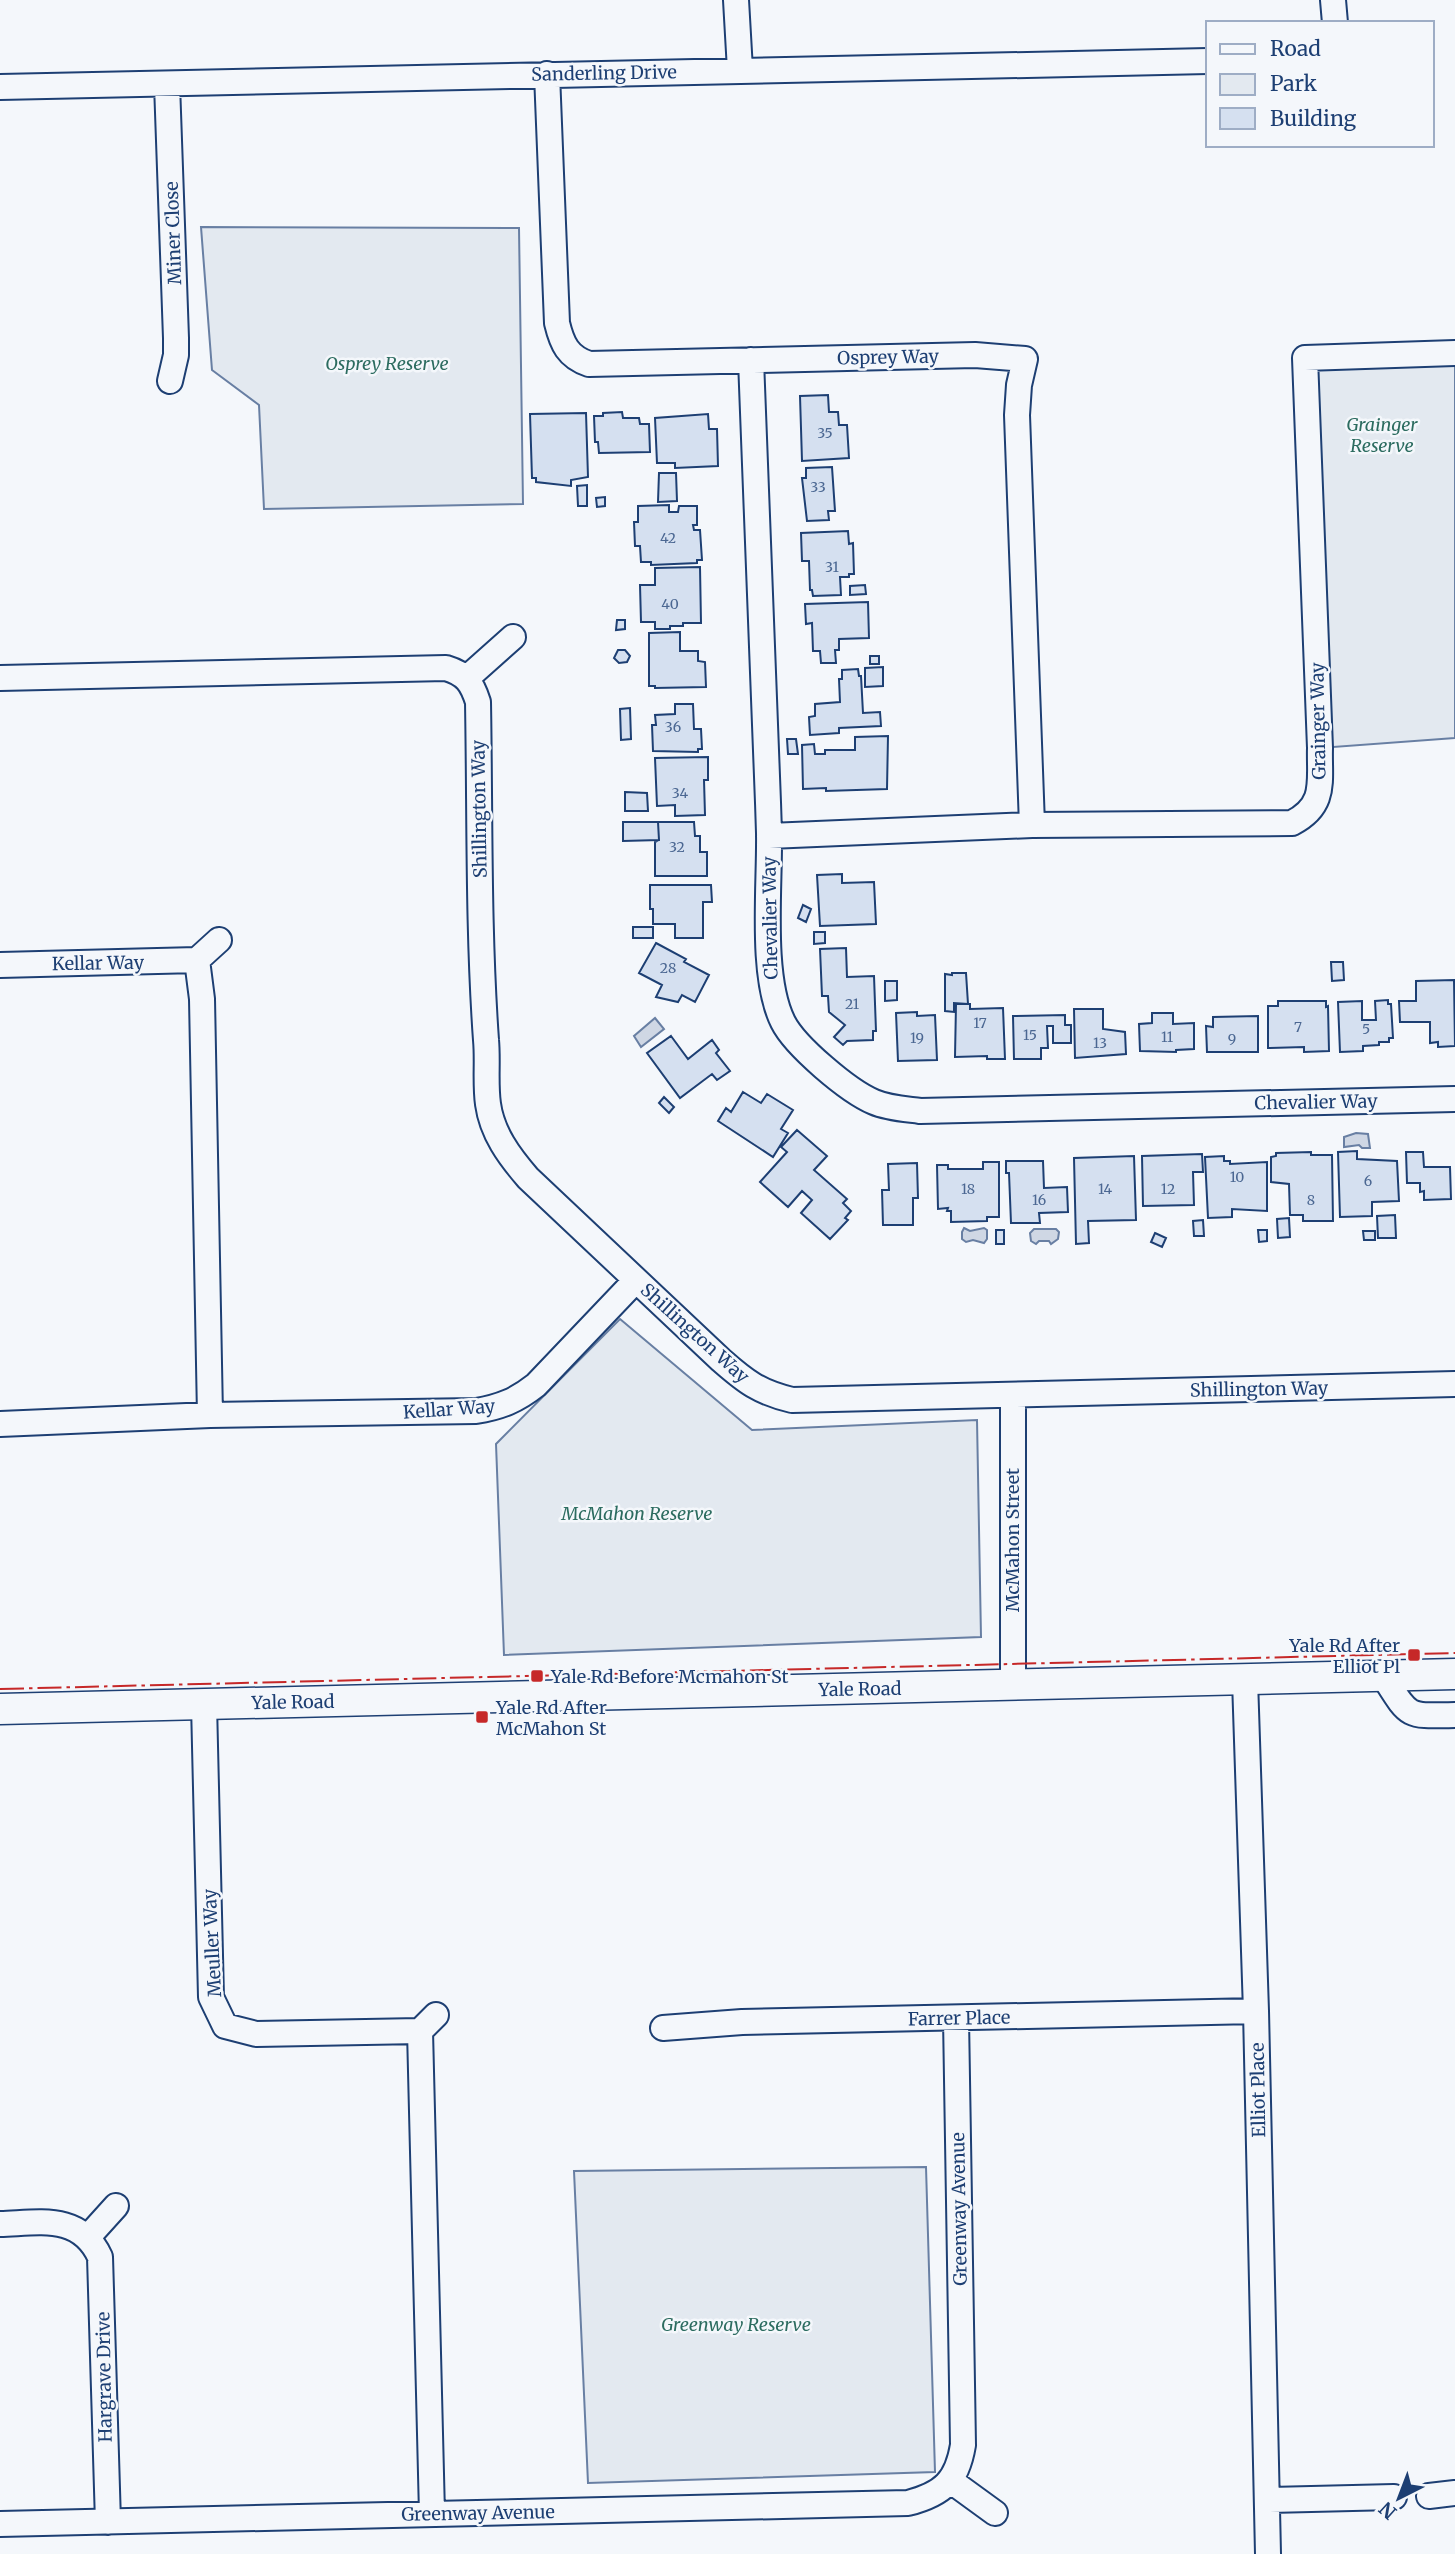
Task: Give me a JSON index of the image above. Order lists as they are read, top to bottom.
{
  "streets": {
    "main road": ["Yale Road"],
    "street": [
      "Sanderling Drive",
      "Miner Close",
      "Osprey Way",
      "Grainger Way",
      "Shillington Way",
      "Chevalier Way",
      "Kellar Way",
      "McMahon Street",
      "Meuller Way",
      "Farrer Place",
      "Elliot Place",
      "Greenway Avenue",
      "Hargrave Drive"
    ]
  },
  "crossings": [
    ["Sanderling Drive", "Miner Close"],
    ["Sanderling Drive", "Osprey Way"],
    ["Osprey Way", "Grainger Way"],
    ["Osprey Way", "Chevalier Way"],
    ["Grainger Way", "Chevalier Way"],
    ["Shillington Way", "Kellar Way"],
    ["Shillington Way", "McMahon Street"],
    ["McMahon Street", "Yale Road"],
    ["Yale Road", "Meuller Way"],
    ["Yale Road", "Elliot Place"],
    ["Meuller Way", "Greenway Avenue"],
    ["Farrer Place", "Elliot Place"],
    ["Farrer Place", "Greenway Avenue"],
    ["Greenway Avenue", "Hargrave Drive"]
  ],
  "parks": [
    "Osprey Reserve",
    "Grainger Reserve",
    "McMahon Reserve",
    "Greenway Reserve"
  ],
  "places": {
    "transit": ["Yale Rd After Elliot Pl", "Yale Rd Before Mcmahon St", "Yale Rd After McMahon St"]
  },
  "house_numbers": [
    "35",
    "33",
    "42",
    "31",
    "40",
    "36",
    "34",
    "32",
    "28",
    "21",
    "17",
    "7",
    "5",
    "15",
    "11",
    "19",
    "9",
    "13",
    "10",
    "6",
    "18",
    "14",
    "12",
    "16",
    "8"
  ],
  "legend": ["Road", "Park", "Building"],
  "north": "bottom left"
}
